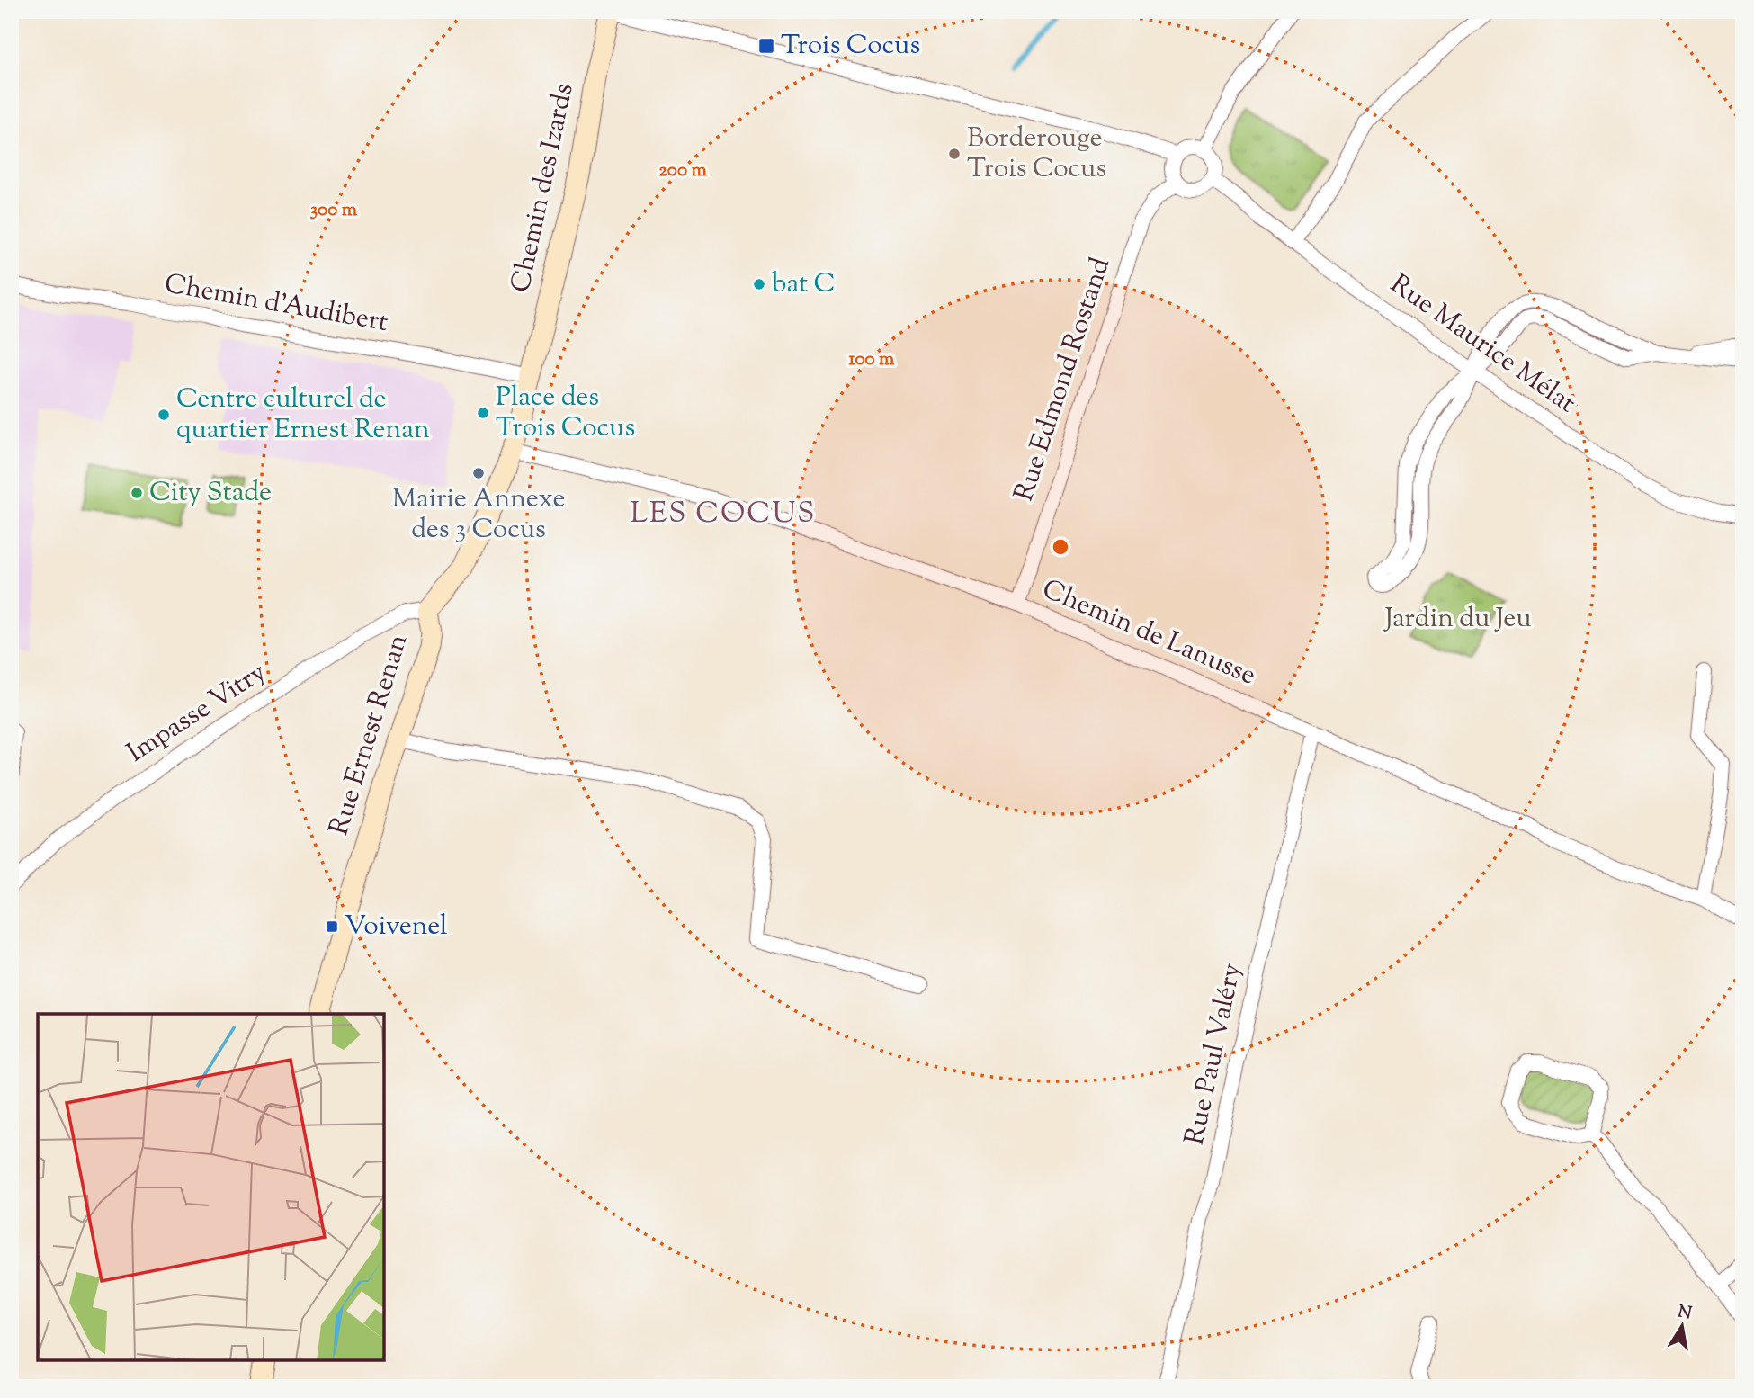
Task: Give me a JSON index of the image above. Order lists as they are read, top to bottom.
{
  "streets": {
    "street": [
      "Chemin des Izards",
      "Chemin d'Audibert",
      "Rue Maurice Mélat",
      "Rue Edmond Rostand",
      "Chemin de Lanusse",
      "Impasse Vitry",
      "Rue Ernest Renan",
      "Rue Paul Valéry"
    ]
  },
  "crossings": [
    ["Chemin des Izards", "Chemin d'Audibert"],
    ["Chemin des Izards", "Rue Ernest Renan"],
    ["Chemin d'Audibert", "Rue Ernest Renan"],
    ["Rue Maurice Mélat", "Rue Edmond Rostand"],
    ["Rue Edmond Rostand", "Chemin de Lanusse"],
    ["Chemin de Lanusse", "Rue Ernest Renan"],
    ["Chemin de Lanusse", "Rue Paul Valéry"],
    ["Impasse Vitry", "Rue Ernest Renan"]
  ],
  "districts": ["LES COCUS"],
  "parks": ["Jardin du Jeu"],
  "places": {
    "transit": ["Trois Cocus", "Voivenel"],
    "other": [
      "Borderouge Trois Cocus",
      "bat C",
      "Place des Trois Cocus",
      "Centre culturel de quartier Ernest Renan",
      "Mairie Annexe des 3 Cocus",
      "City Stade"
    ]
  },
  "north": "top",
  "rings": ["200 m", "300 m", "100 m"]
}
